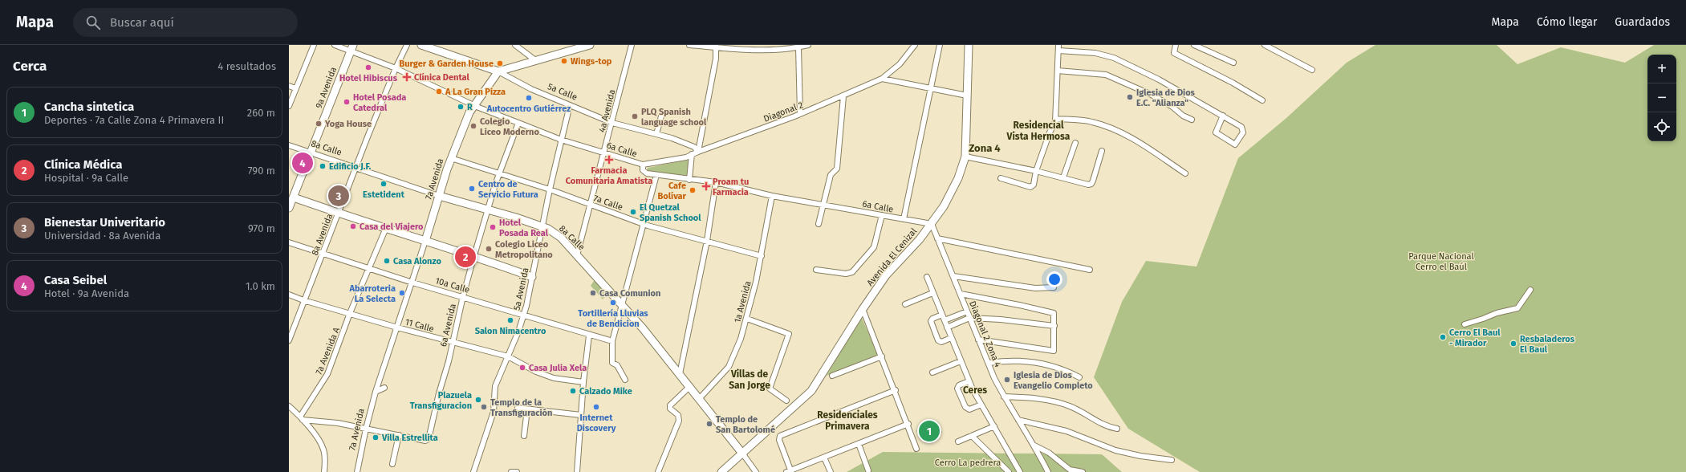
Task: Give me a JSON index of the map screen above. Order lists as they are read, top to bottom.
{
  "streets": {
    "street": [
      "9a Avenida",
      "5a Calle",
      "4a Avenida",
      "Diagonal 2",
      "8a Calle",
      "6a Calle",
      "7a Avenida",
      "7a Calle",
      "8a Avenida",
      "Avenida El Cenizal",
      "10a Calle",
      "5a Avenida",
      "1a Avenida",
      "11 Calle",
      "6a Avenida",
      "Diagonal 2 Zona 4",
      "7a Avenida A"
    ]
  },
  "crossings": [
    ["9a Avenida", "8a Calle"],
    ["9a Avenida", "6a Calle"],
    ["5a Calle", "4a Avenida"],
    ["5a Calle", "7a Avenida"],
    ["5a Calle", "5a Avenida"],
    ["4a Avenida", "8a Calle"],
    ["4a Avenida", "6a Calle"],
    ["4a Avenida", "7a Calle"],
    ["Diagonal 2", "6a Calle"],
    ["8a Calle", "7a Avenida"],
    ["8a Calle", "8a Avenida"],
    ["8a Calle", "Avenida El Cenizal"],
    ["8a Calle", "5a Avenida"],
    ["8a Calle", "1a Avenida"],
    ["8a Calle", "6a Avenida"],
    ["6a Calle", "7a Avenida"],
    ["6a Calle", "8a Avenida"],
    ["6a Calle", "Avenida El Cenizal"],
    ["6a Calle", "5a Avenida"],
    ["6a Calle", "1a Avenida"],
    ["6a Calle", "6a Avenida"],
    ["6a Calle", "Diagonal 2 Zona 4"],
    ["7a Avenida", "7a Calle"],
    ["7a Avenida", "10a Calle"],
    ["7a Avenida", "11 Calle"],
    ["7a Calle", "5a Avenida"],
    ["7a Calle", "1a Avenida"],
    ["7a Calle", "6a Avenida"],
    ["8a Avenida", "10a Calle"],
    ["8a Avenida", "11 Calle"],
    ["Avenida El Cenizal", "Diagonal 2 Zona 4"],
    ["10a Calle", "5a Avenida"],
    ["10a Calle", "6a Avenida"],
    ["10a Calle", "7a Avenida A"],
    ["5a Avenida", "11 Calle"],
    ["11 Calle", "6a Avenida"],
    ["11 Calle", "7a Avenida A"]
  ],
  "districts": [
    "Residencial Vista Hermosa",
    "Zona 4",
    "Villas de San Jorge",
    "Ceres",
    "Residenciales Primavera"
  ],
  "parks": ["Parque Nacional Cerro el Baúl", "Cerro La pedrera"],
  "places": {
    "other": [
      "Wings-top",
      "Burger & Garden House",
      "Hotel Hibiscus",
      "A La Gran Pizza",
      "Iglesia de Dios E.C. \"Alianza\"",
      "Autocentro Gutiérrez",
      "Hotel Posada Catedral",
      "R",
      "PLQ Spanish language school",
      "Yoga House",
      "Colegio Liceo Moderno",
      "Edificio J.F.",
      "Estetident",
      "Centro de Servicio Futura",
      "Cafe Bolívar",
      "El Quetzal Spanish School",
      "Casa del Viajero",
      "Hotel Posada Real",
      "Colegio Liceo Metropolitano",
      "Casa Alonzo",
      "Abarroteria La Selecta",
      "Casa Comunion",
      "Tortillería Lluvias de Bendicion",
      "Salon Nimacentro",
      "Cerro El Baul - Mirador",
      "Resbaladeros El Baul",
      "Casa Julia Xela",
      "Iglesia de Dios Evangelio Completo",
      "Calzado Mike",
      "Plazuela Transfiguracion",
      "Templo de la Transfiguración",
      "Internet Discovery",
      "Templo de San Bartolomé",
      "Villa Estrellita"
    ],
    "health": ["Clínica Dental", "Farmacia Comunitaria Amatista", "Proam tu Farmacia"]
  },
  "page": {
    "header": "Mapa",
    "search": "Buscar aquí",
    "nav": ["Mapa", "Cómo llegar", "Guardados"],
    "heading": ["Cerca", "4 resultados"],
    "map_buttons": ["+", "−"],
    "list": [
      {
        "mark": "1",
        "name": "Cancha sintetica",
        "note": "Deportes · 7a Calle Zona 4 Primavera II",
        "value": "260 m"
      },
      {
        "mark": "2",
        "name": "Clínica Médica",
        "note": "Hospital · 9a Calle",
        "value": "790 m"
      },
      {
        "mark": "3",
        "name": "Bienestar Univeritario",
        "note": "Universidad · 8a Avenida",
        "value": "970 m"
      },
      {
        "mark": "4",
        "name": "Casa Seibel",
        "note": "Hotel · 9a Avenida",
        "value": "1.0 km"
      }
    ],
    "pins": [
      "4",
      "3",
      "2",
      "1"
    ]
  }
}
